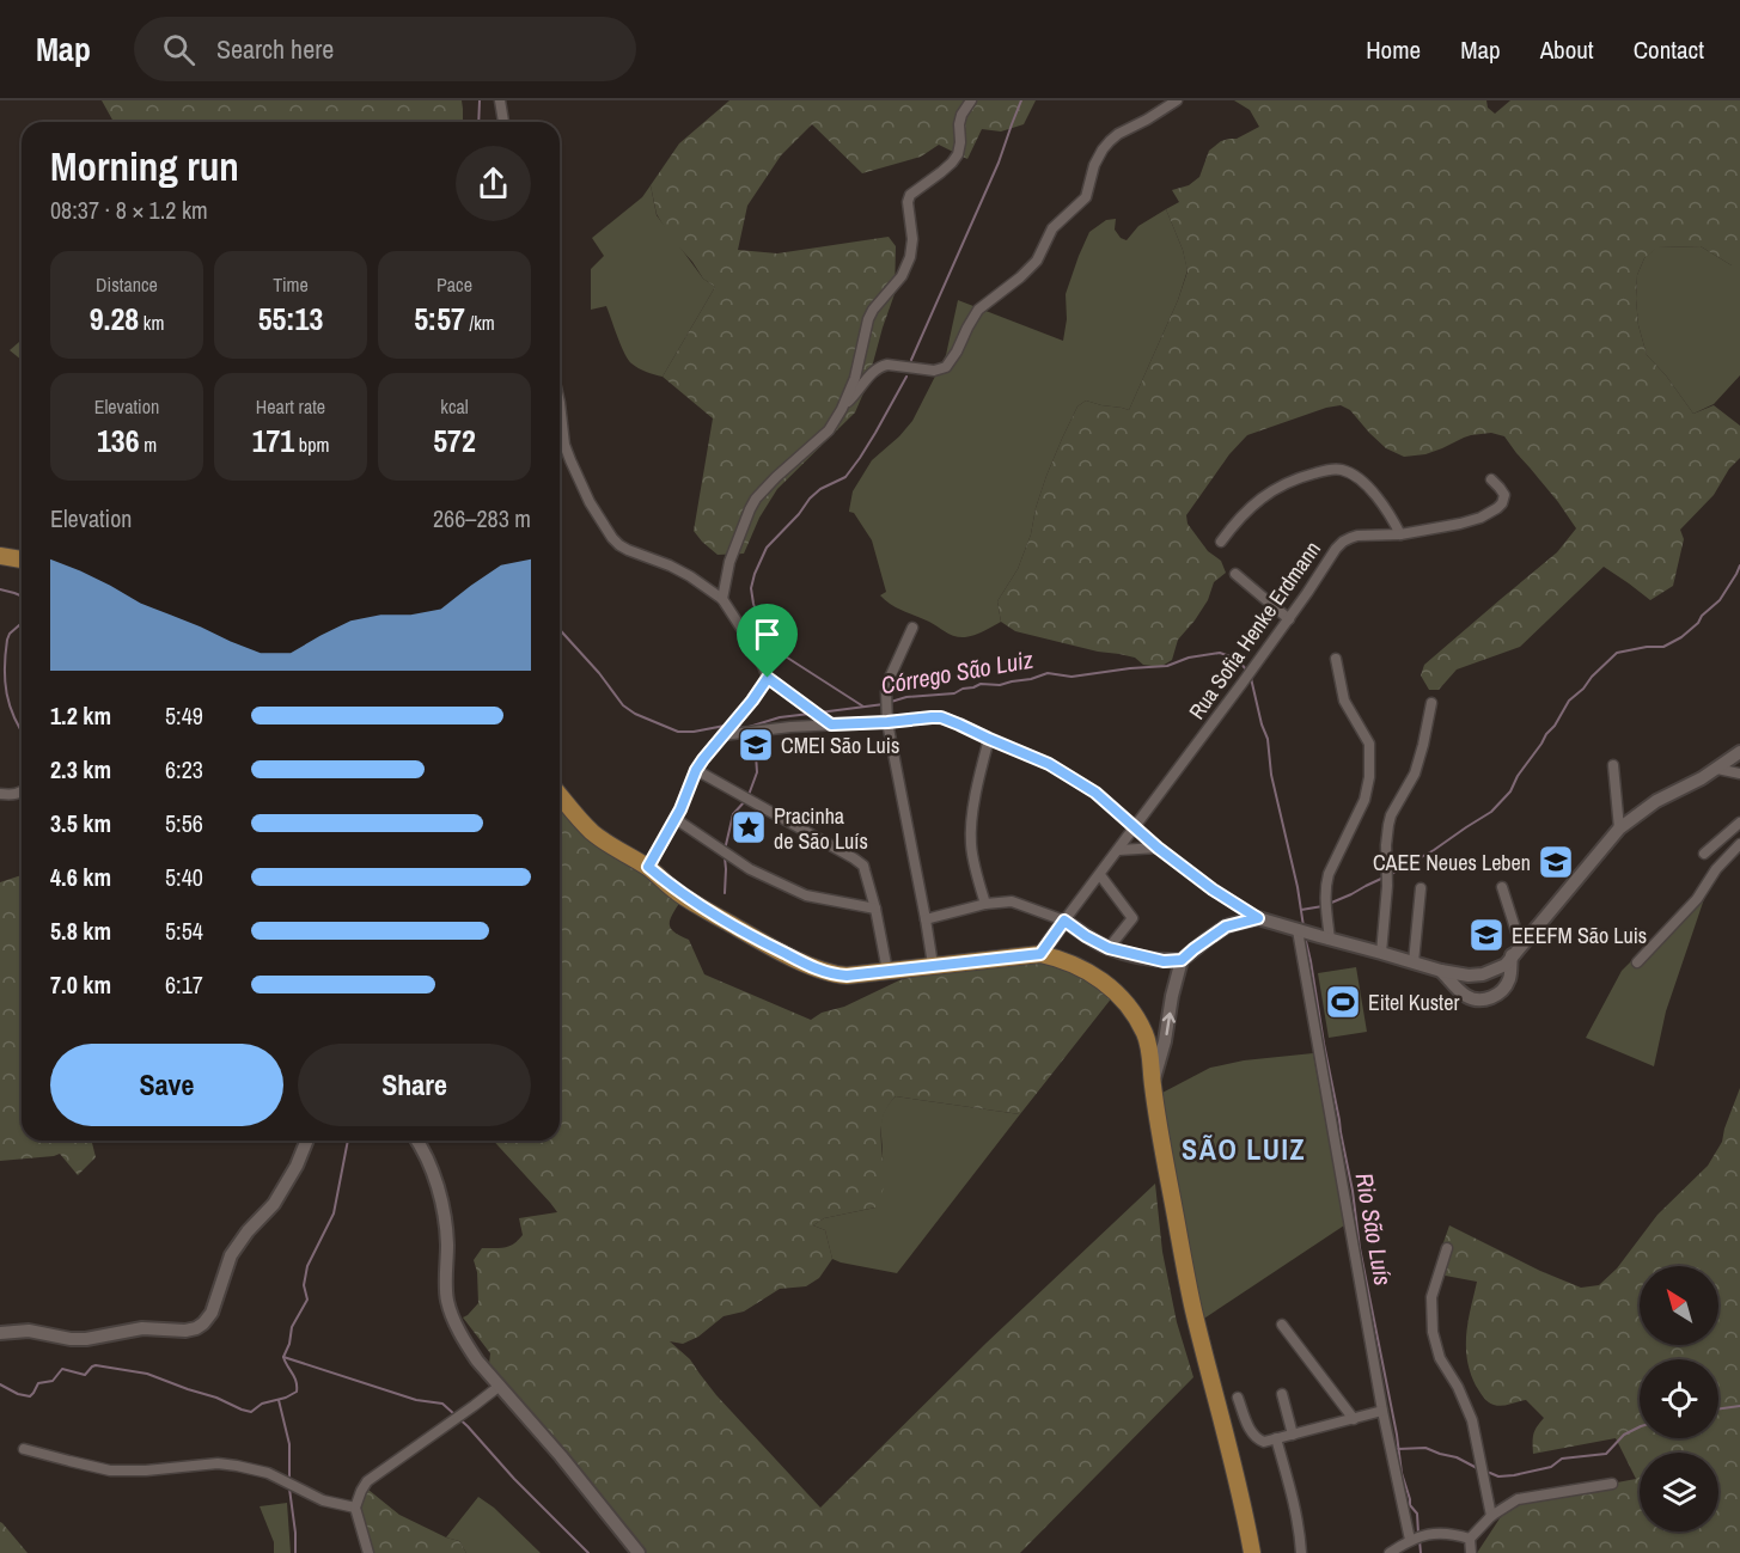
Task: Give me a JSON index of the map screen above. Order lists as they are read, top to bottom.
{
  "streets": {
    "street": ["Rua Sofia Henke Erdmann"]
  },
  "districts": ["SÃO LUIZ"],
  "water": ["Córrego São Luiz", "Rio São Luís"],
  "places": {
    "school or university": ["CMEI São Luis", "CAEE Neues Leben", "EEEFM São Luis"],
    "place": ["Pracinha de São Luís"],
    "sports": ["Eitel Kuster"]
  },
  "north": "top left",
  "page": {
    "header": "Map",
    "search": "Search here",
    "nav": [
      "Home",
      "Map",
      "About",
      "Contact"
    ],
    "heading": ["Morning run", "08:37 · 8 × 1.2 km"],
    "stats": [
      ["Distance", "9.28 km"],
      ["Time", "55:13"],
      ["Pace", "5:57 /km"],
      ["Elevation", "136 m"],
      ["Heart rate", "171 bpm"],
      ["kcal", "572"]
    ],
    "chart": ["Elevation", "266–283 m"],
    "list": [
      {
        "name": "1.2 km",
        "note": "5:49"
      },
      {
        "name": "2.3 km",
        "note": "6:23"
      },
      {
        "name": "3.5 km",
        "note": "5:56"
      },
      {
        "name": "4.6 km",
        "note": "5:40"
      },
      {
        "name": "5.8 km",
        "note": "5:54"
      },
      {
        "name": "7.0 km",
        "note": "6:17"
      }
    ],
    "buttons": ["Save", "Share"]
  }
}
